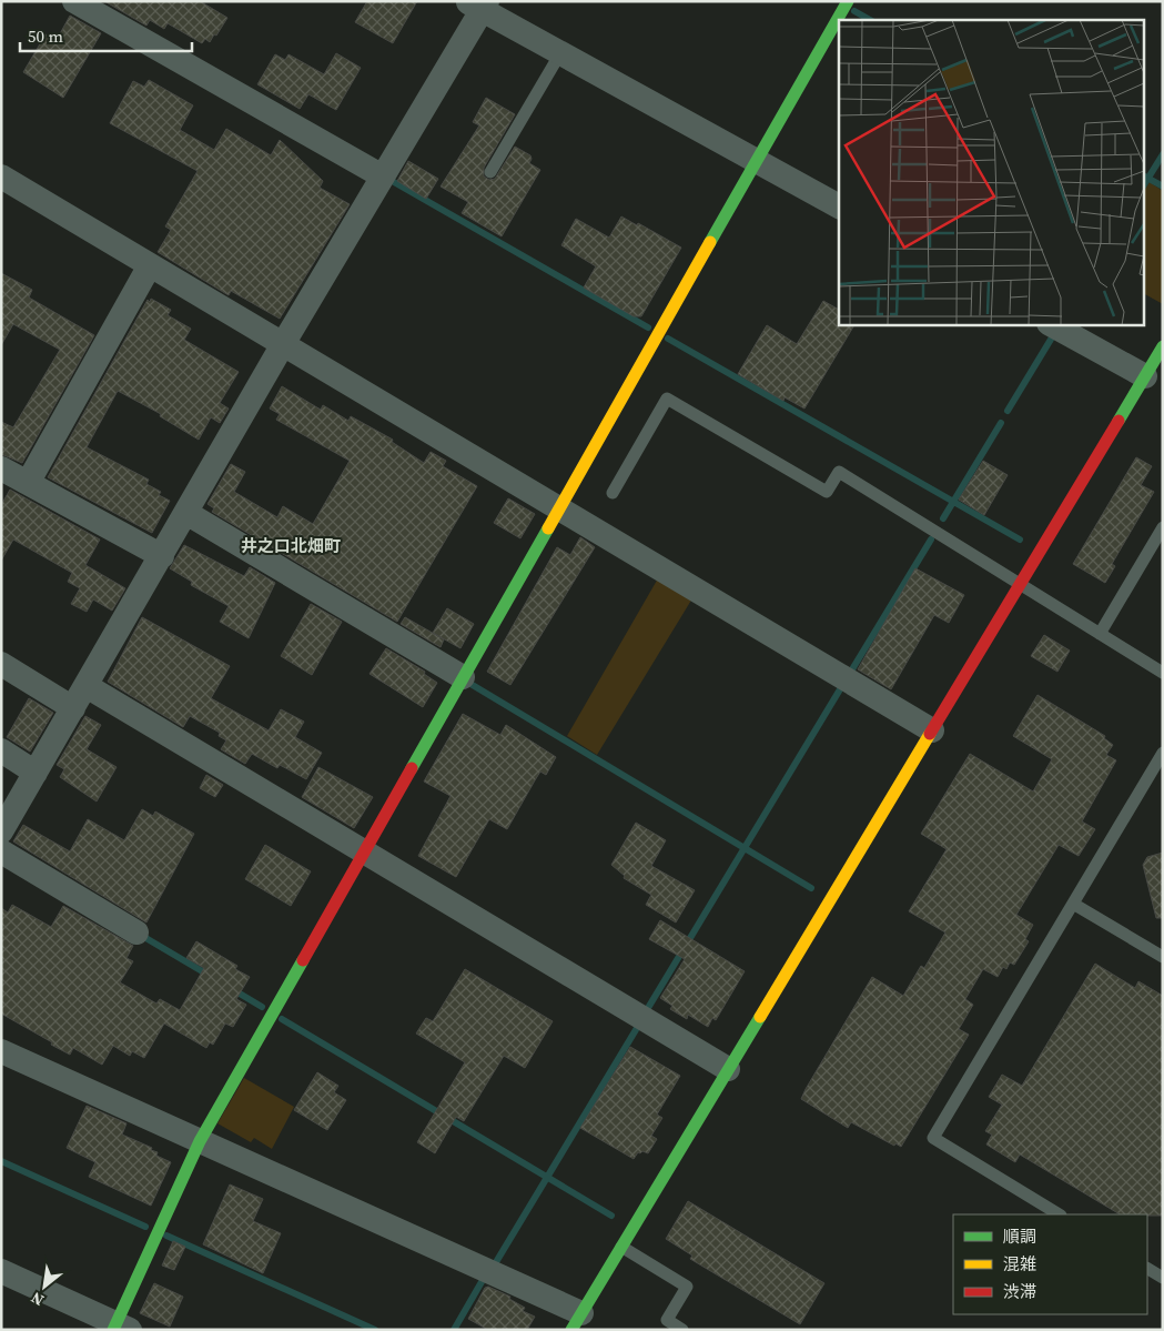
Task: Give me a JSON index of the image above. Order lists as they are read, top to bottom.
{
  "districts": ["井之口北畑町"],
  "legend": ["順調", "混雑", "渋滞"],
  "scale_bar": "50 m",
  "north": "bottom left"
}
